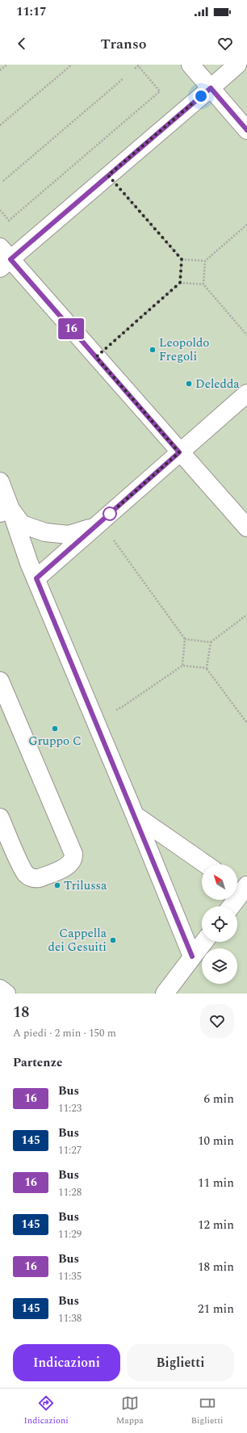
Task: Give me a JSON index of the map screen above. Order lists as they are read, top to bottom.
{
  "places": [
    "Leopoldo Fregoli",
    "Deledda",
    "Gruppo C",
    "Trilussa",
    "Cappella dei Gesuiti"
  ],
  "lines": ["bus line 16"],
  "north": "top left",
  "page": {
    "status": "11:17",
    "header": "Transo",
    "on_map": "16",
    "heading": [
      ["18", "A piedi · 2 min · 150 m"],
      "Partenze"
    ],
    "list": [
      {
        "mark": "16",
        "name": "Bus",
        "note": "11:23",
        "value": "6 min"
      },
      {
        "mark": "145",
        "name": "Bus",
        "note": "11:27",
        "value": "10 min"
      },
      {
        "mark": "16",
        "name": "Bus",
        "note": "11:28",
        "value": "11 min"
      },
      {
        "mark": "145",
        "name": "Bus",
        "note": "11:29",
        "value": "12 min"
      },
      {
        "mark": "16",
        "name": "Bus",
        "note": "11:35",
        "value": "18 min"
      },
      {
        "mark": "145",
        "name": "Bus",
        "note": "11:38",
        "value": "21 min"
      }
    ],
    "buttons": ["Indicazioni", "Biglietti"],
    "tabs": ["Indicazioni", "Mappa", "Biglietti"]
  }
}
